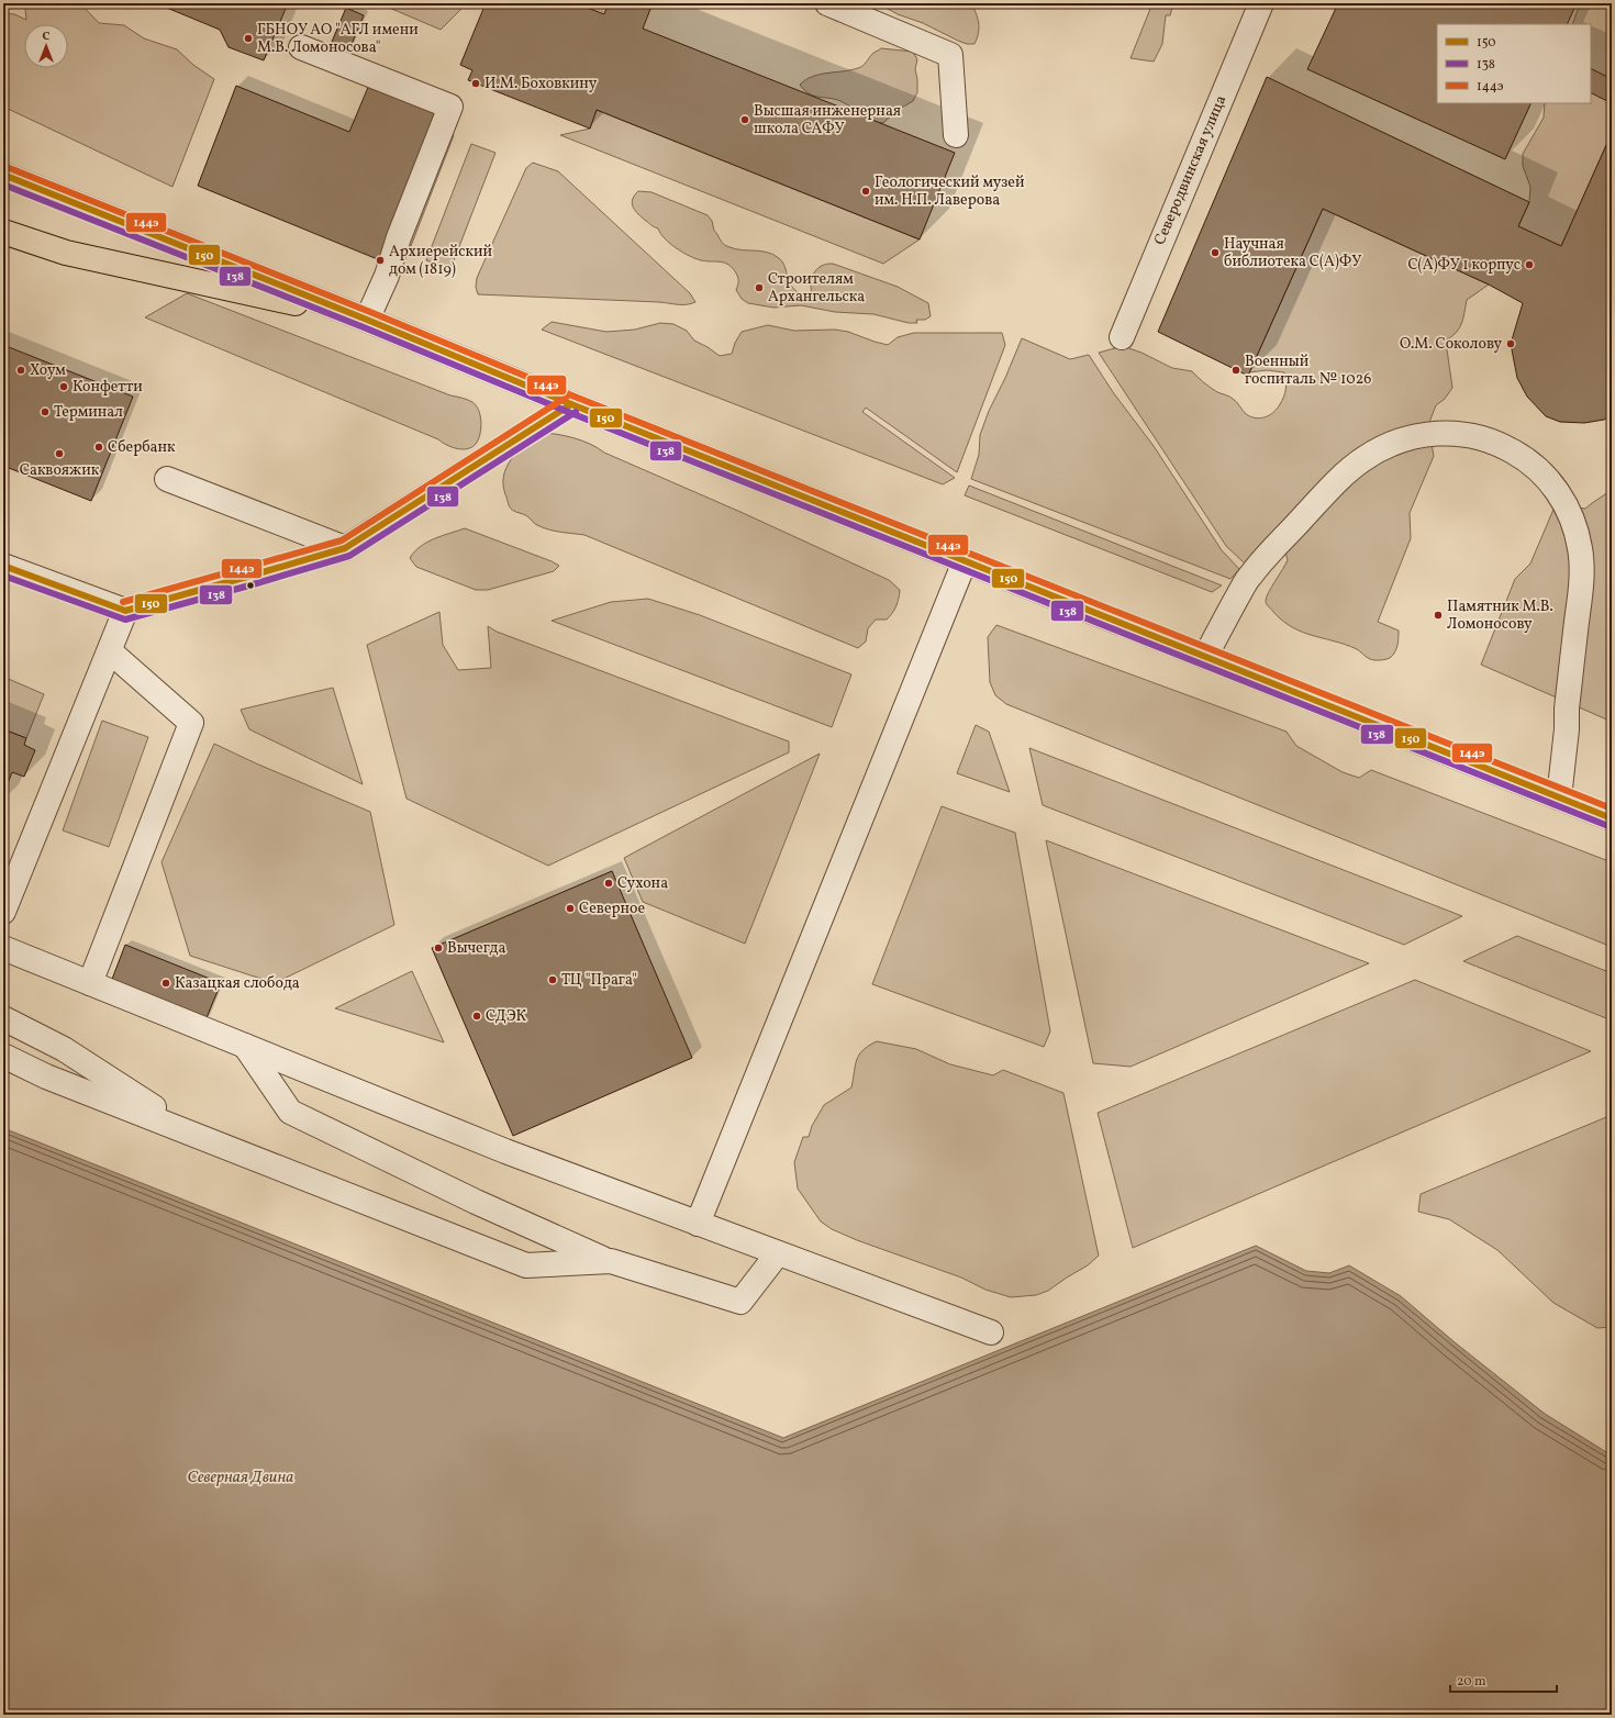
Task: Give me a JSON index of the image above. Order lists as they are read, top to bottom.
{
  "streets": {
    "street": ["Северодвинская улица"]
  },
  "water": ["Северная Двина"],
  "places": [
    "ГБНОУ АО \"АГЛ имени М.В. Ломоносова\"",
    "И.М. Боховкину",
    "Высшая инженерная школа САФУ",
    "Геологический музей им. Н.П. Лаверова",
    "Научная библиотека С(А)ФУ",
    "Архиерейский дом (1819)",
    "С(А)ФУ 1 корпус",
    "Строителям Архангельска",
    "О.М. Соколову",
    "Хоум",
    "Военный госпиталь № 1026",
    "Конфетти",
    "Терминал",
    "Сбербанк",
    "Саквояжик",
    "Памятник М.В. Ломоносову",
    "Сухона",
    "Северное",
    "Вычегда",
    "ТЦ \"Прага\"",
    "Казацкая слобода",
    "СДЭК"
  ],
  "lines": ["transit line 144э", "transit line 150", "transit line 138"],
  "legend": ["150", "138", "144э"],
  "scale_bar": "20 m",
  "north": "top"
}
